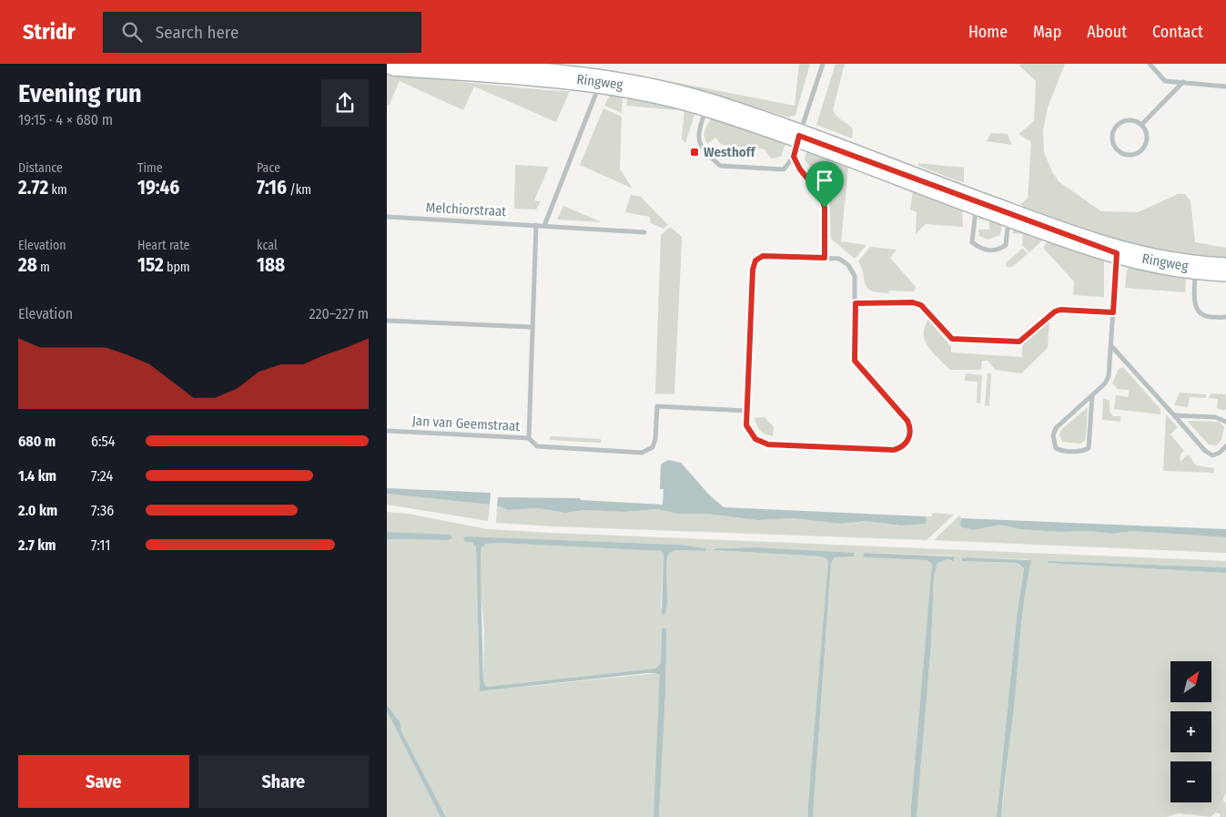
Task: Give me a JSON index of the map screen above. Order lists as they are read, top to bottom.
{
  "streets": {
    "street": ["Ringweg", "Melchiorstraat", "Jan van Geemstraat"]
  },
  "places": {
    "transit": ["Westhoff"]
  },
  "north": "top right",
  "page": {
    "header": "Stridr",
    "search": "Search here",
    "nav": [
      "Home",
      "Map",
      "About",
      "Contact"
    ],
    "heading": ["Evening run", "19:15 · 4 × 680 m"],
    "stats": [
      ["Distance", "2.72 km"],
      ["Time", "19:46"],
      ["Pace", "7:16 /km"],
      ["Elevation", "28 m"],
      ["Heart rate", "152 bpm"],
      ["kcal", "188"]
    ],
    "chart": ["Elevation", "220–227 m"],
    "list": [
      {
        "name": "680 m",
        "note": "6:54"
      },
      {
        "name": "1.4 km",
        "note": "7:24"
      },
      {
        "name": "2.0 km",
        "note": "7:36"
      },
      {
        "name": "2.7 km",
        "note": "7:11"
      }
    ],
    "map_buttons": ["+", "−"],
    "buttons": ["Save", "Share"]
  }
}
